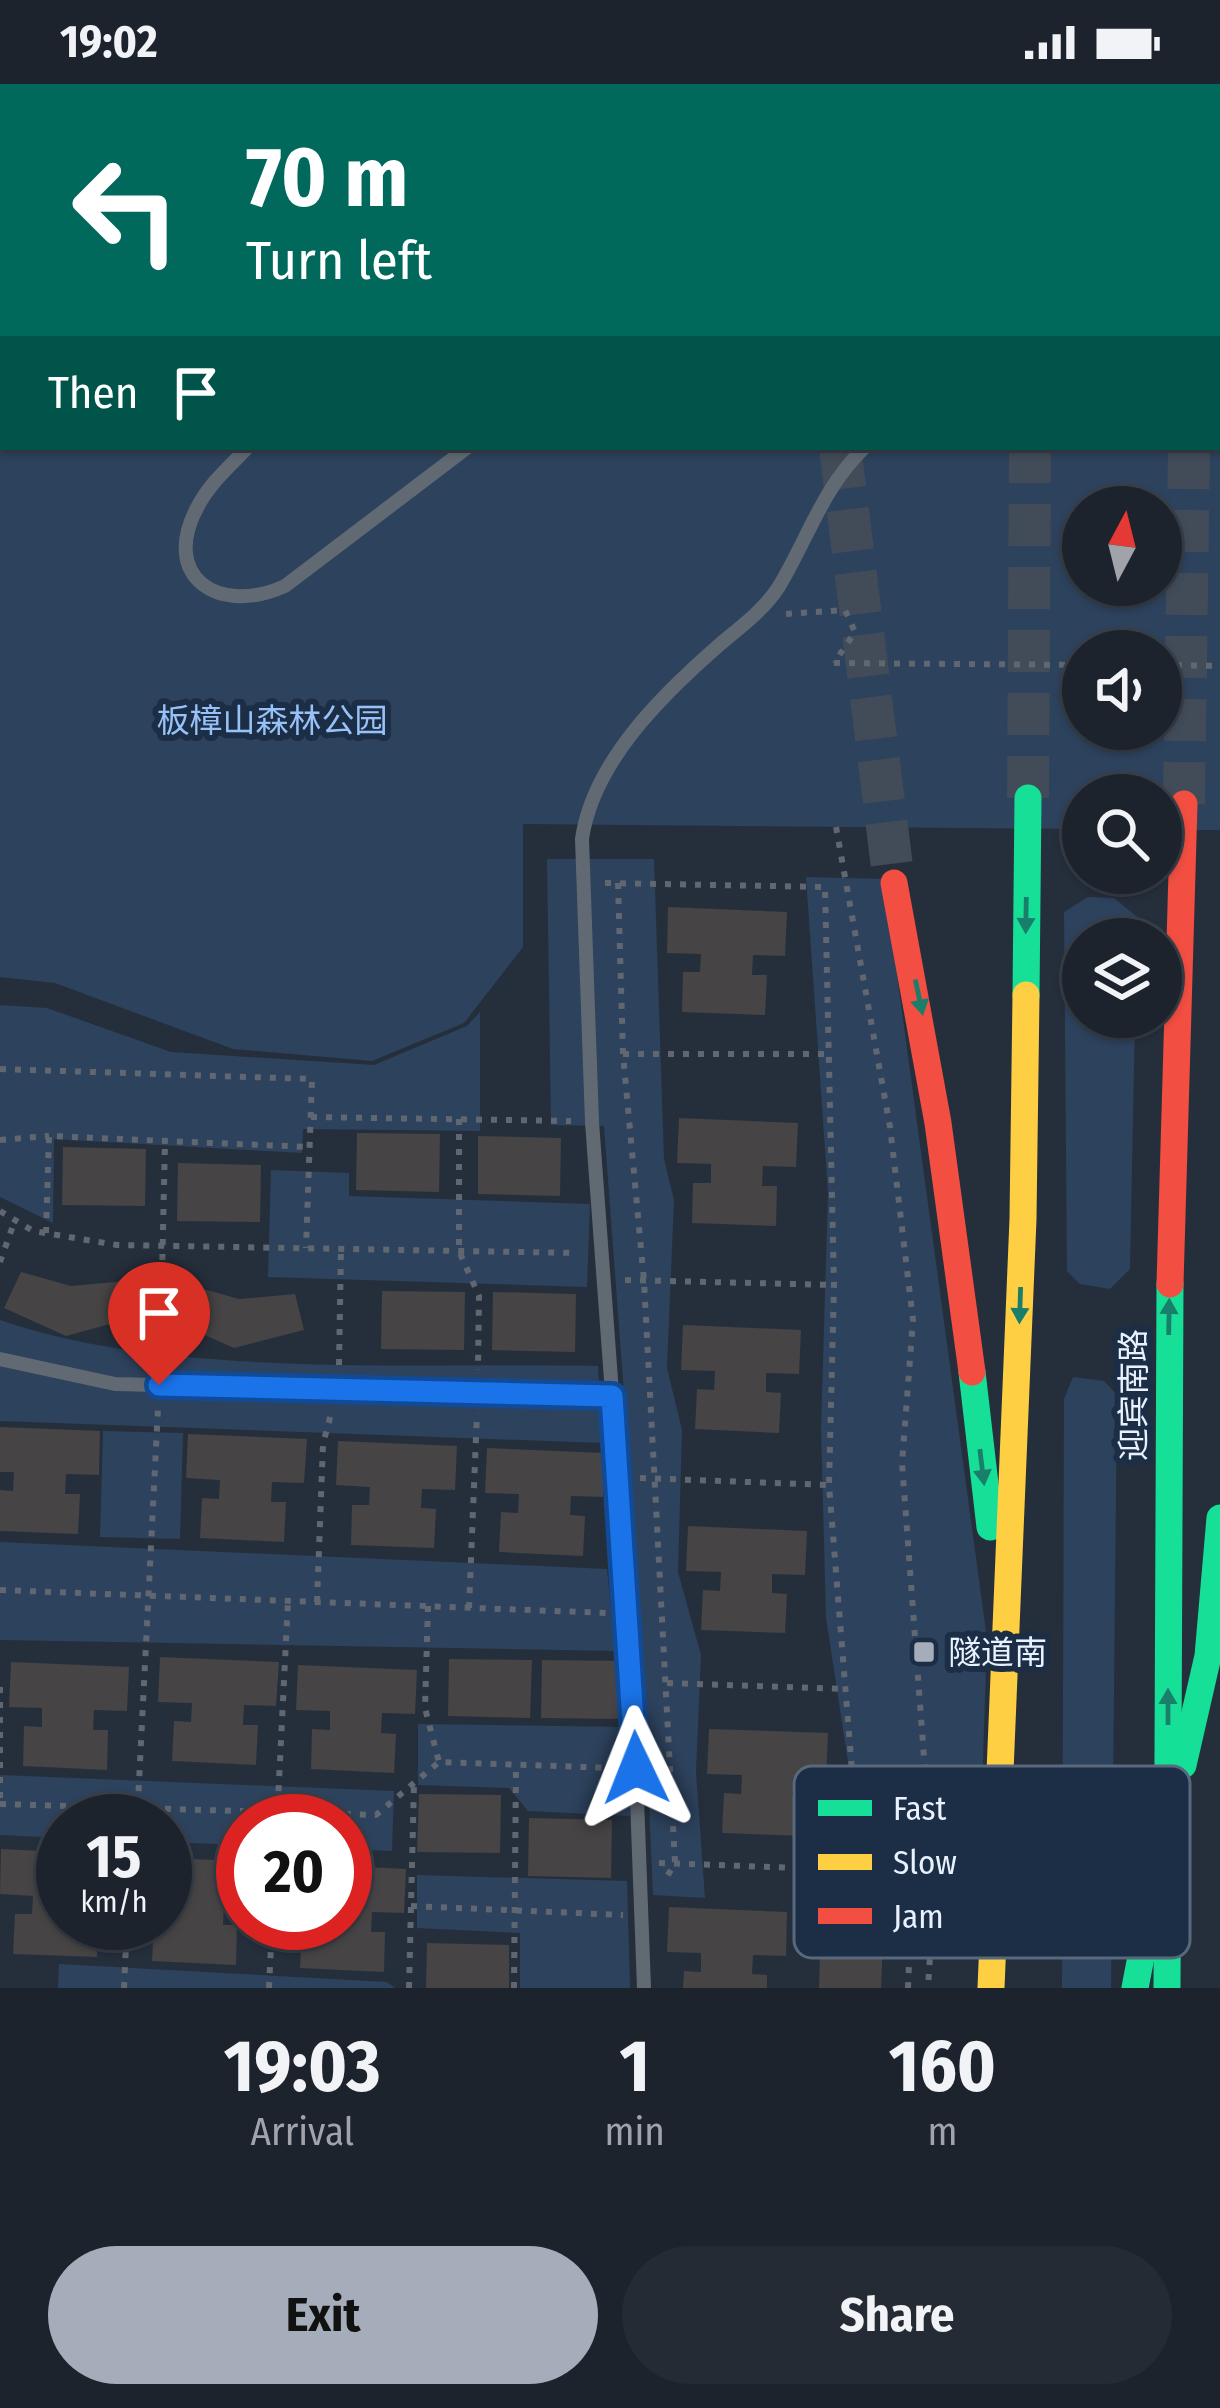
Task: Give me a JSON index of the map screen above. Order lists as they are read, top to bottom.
{
  "streets": {
    "main road": ["迎宾南路"]
  },
  "parks": ["板樟山森林公园"],
  "places": {
    "transit": ["隧道南"]
  },
  "legend": ["Fast", "Slow", "Jam"],
  "north": "top",
  "page": {
    "status": "19:02",
    "turn": ["70 m", "Turn left"],
    "then": "Then",
    "speed": "15 km/h",
    "limit": "20",
    "eta": [
      "19:03",
      "Arrival",
      "1",
      "min",
      "160",
      "m"
    ],
    "buttons": ["Exit", "Share"]
  }
}
